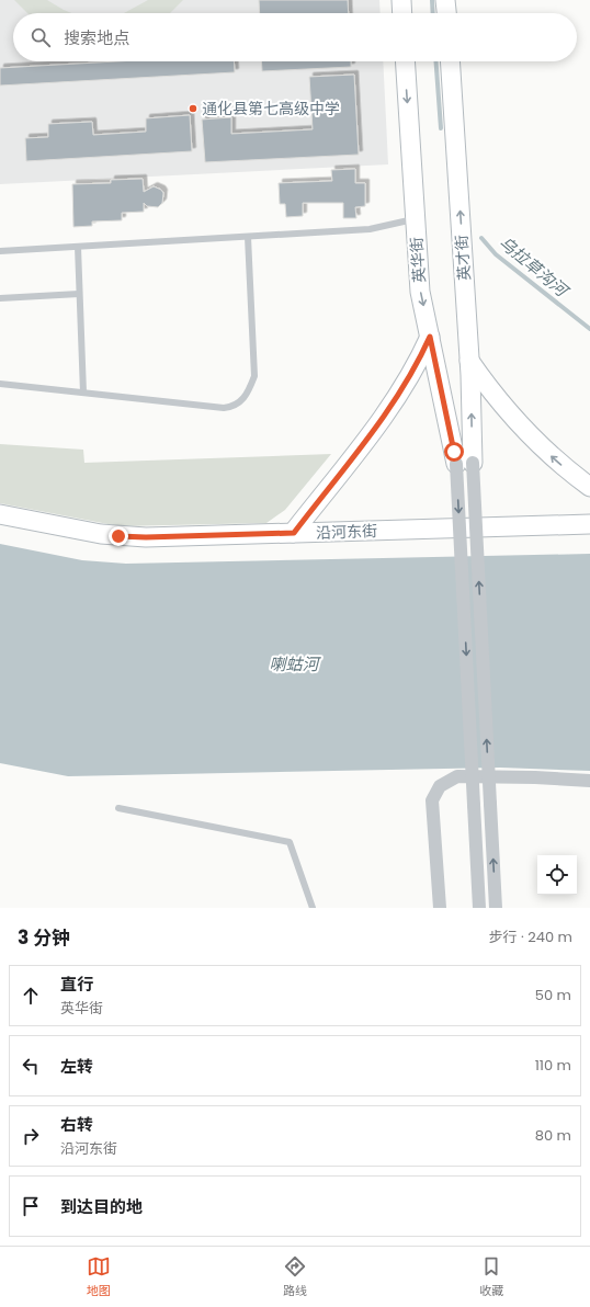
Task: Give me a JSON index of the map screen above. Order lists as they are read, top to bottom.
{
  "streets": {
    "street": ["英才街", "英华街", "沿河东街"]
  },
  "crossings": [
    ["英才街", "英华街"]
  ],
  "one_way": ["英才街", "英华街"],
  "water": ["乌拉草沟河", "喇蛄河"],
  "places": ["通化县第七高级中学"],
  "page": {
    "search": "搜索地点",
    "heading": ["3 分钟", "步行 · 240 m"],
    "list": [
      ["直行", "英华街", "50 m"],
      ["左转", "110 m"],
      ["右转", "沿河东街", "80 m"],
      "到达目的地"
    ],
    "nav": ["地图", "路线", "收藏"]
  }
}
